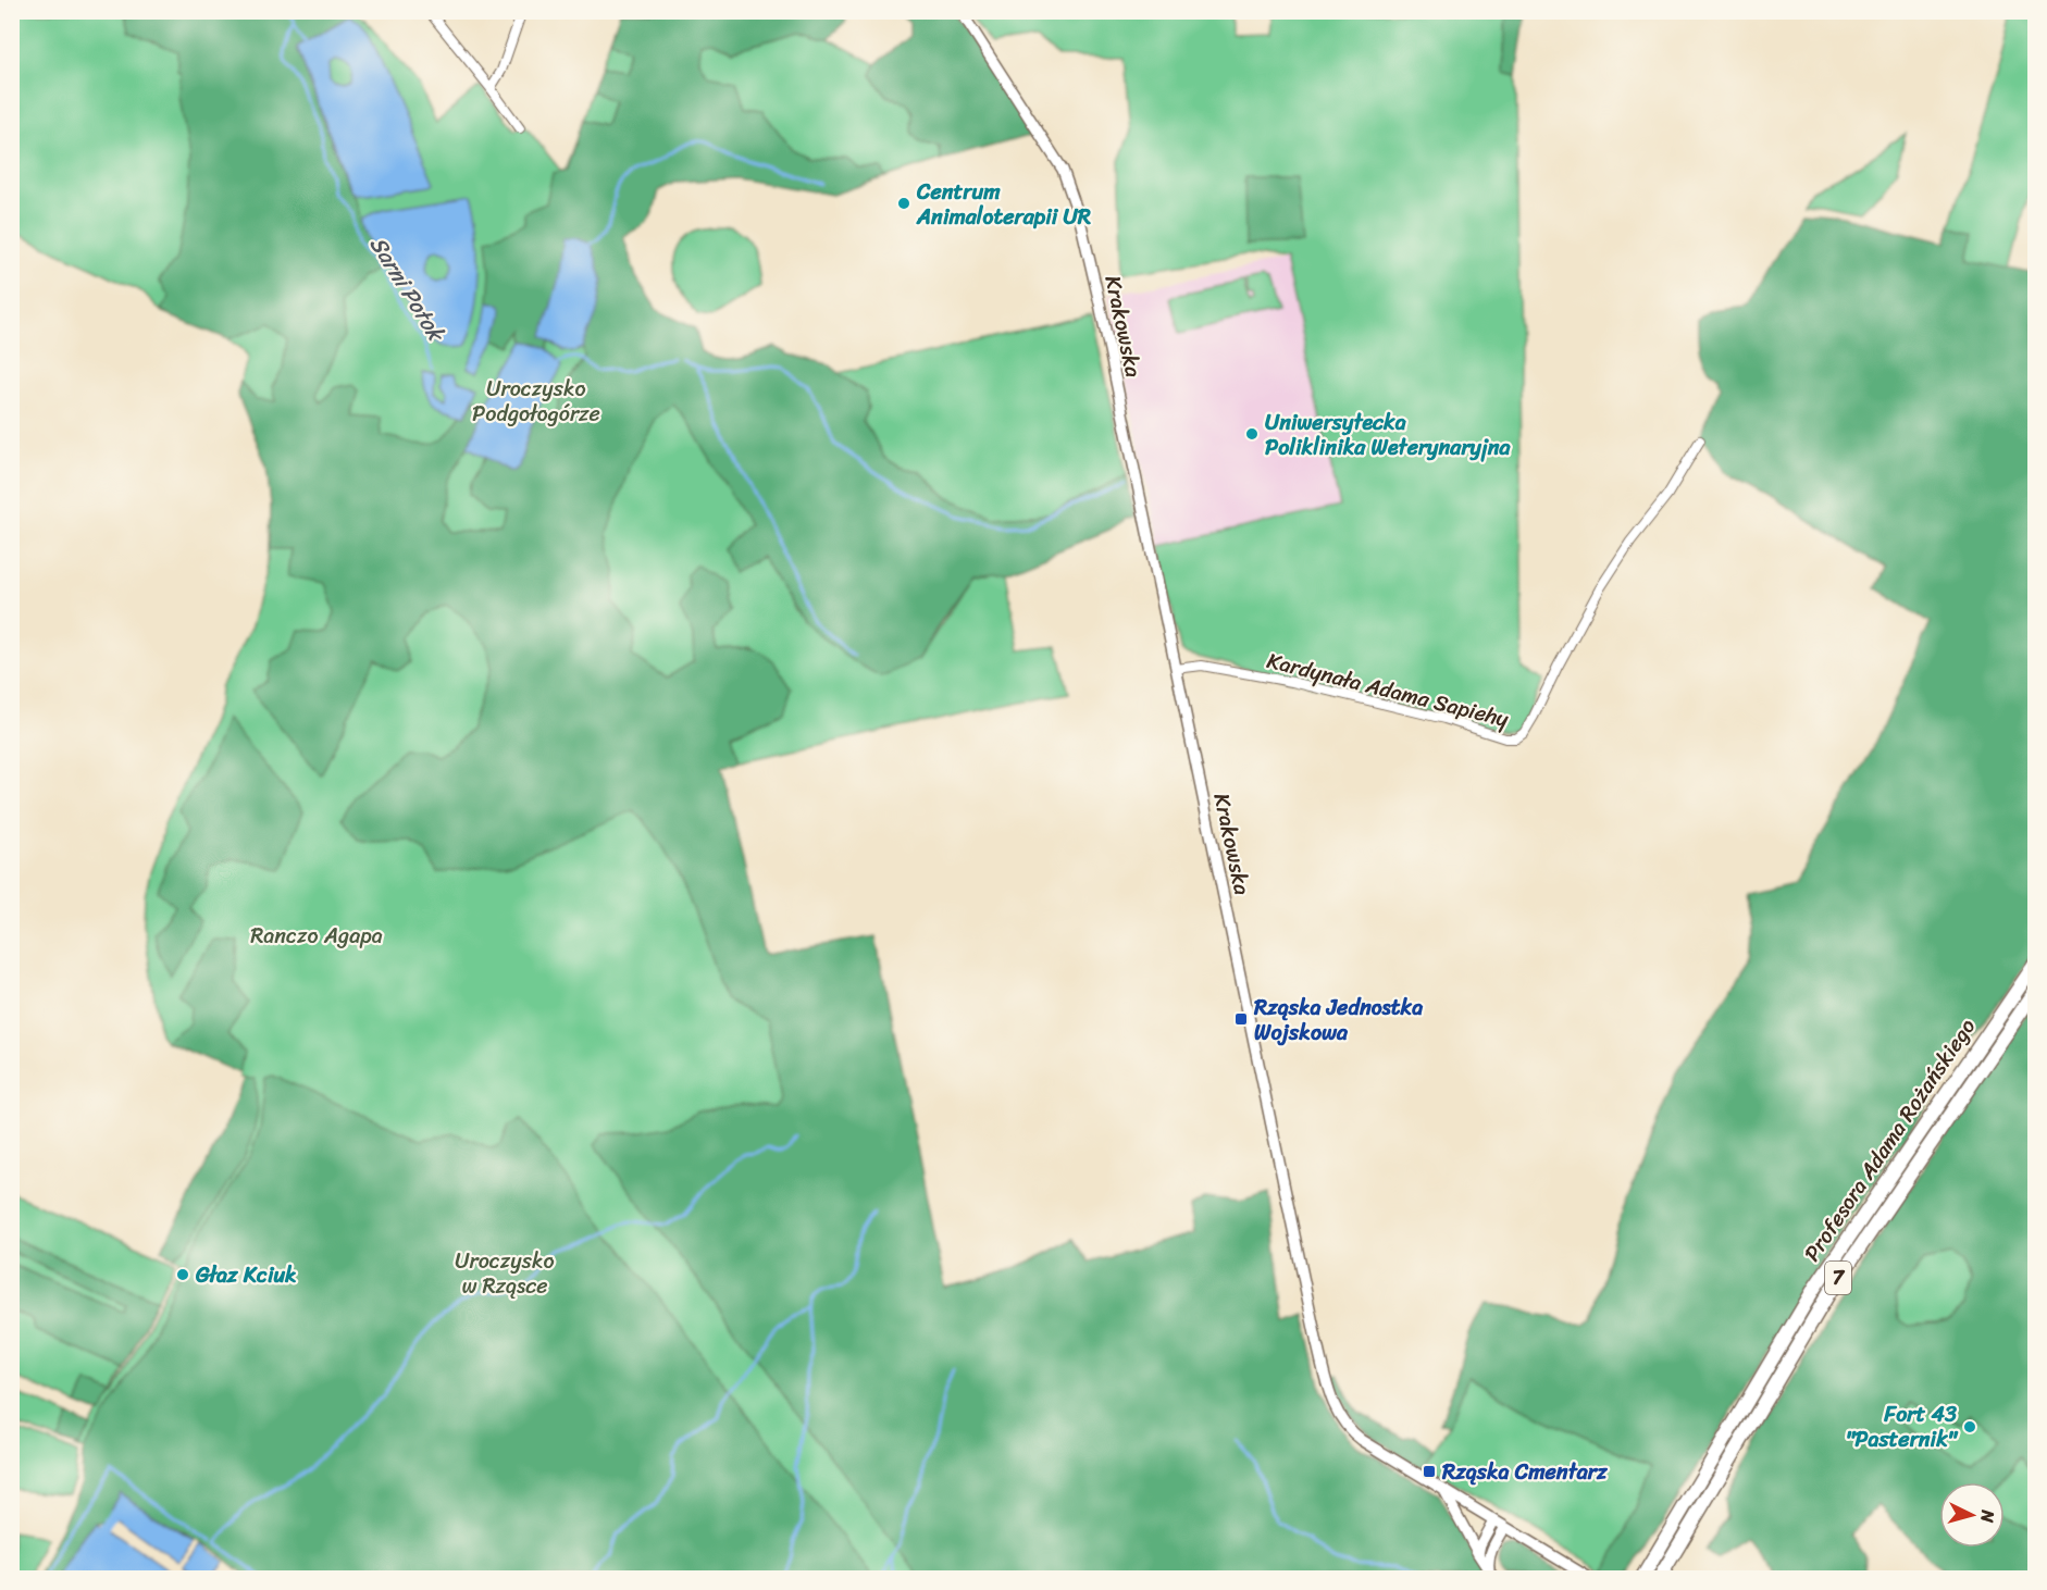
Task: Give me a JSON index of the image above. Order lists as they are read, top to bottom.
{
  "streets": {
    "main road": ["Profesora Adama Rożańskiego", "7"],
    "street": ["Krakowska", "Kardynała Adama Sapiehy"]
  },
  "crossings": [
    ["Krakowska", "Kardynała Adama Sapiehy"]
  ],
  "water": ["Sarni Potok"],
  "parks": ["Uroczysko Podgołogórze", "Ranczo Agapa", "Uroczysko w Rząsce"],
  "places": {
    "other": [
      "Centrum Animaloterapii UR",
      "Uniwersytecka Poliklinika Weterynaryjna",
      "Głaz Kciuk",
      "Fort 43 \"Pasternik\""
    ],
    "transit": ["Rząska Jednostka Wojskowa", "Rząska Cmentarz"]
  },
  "north": "right"
}
